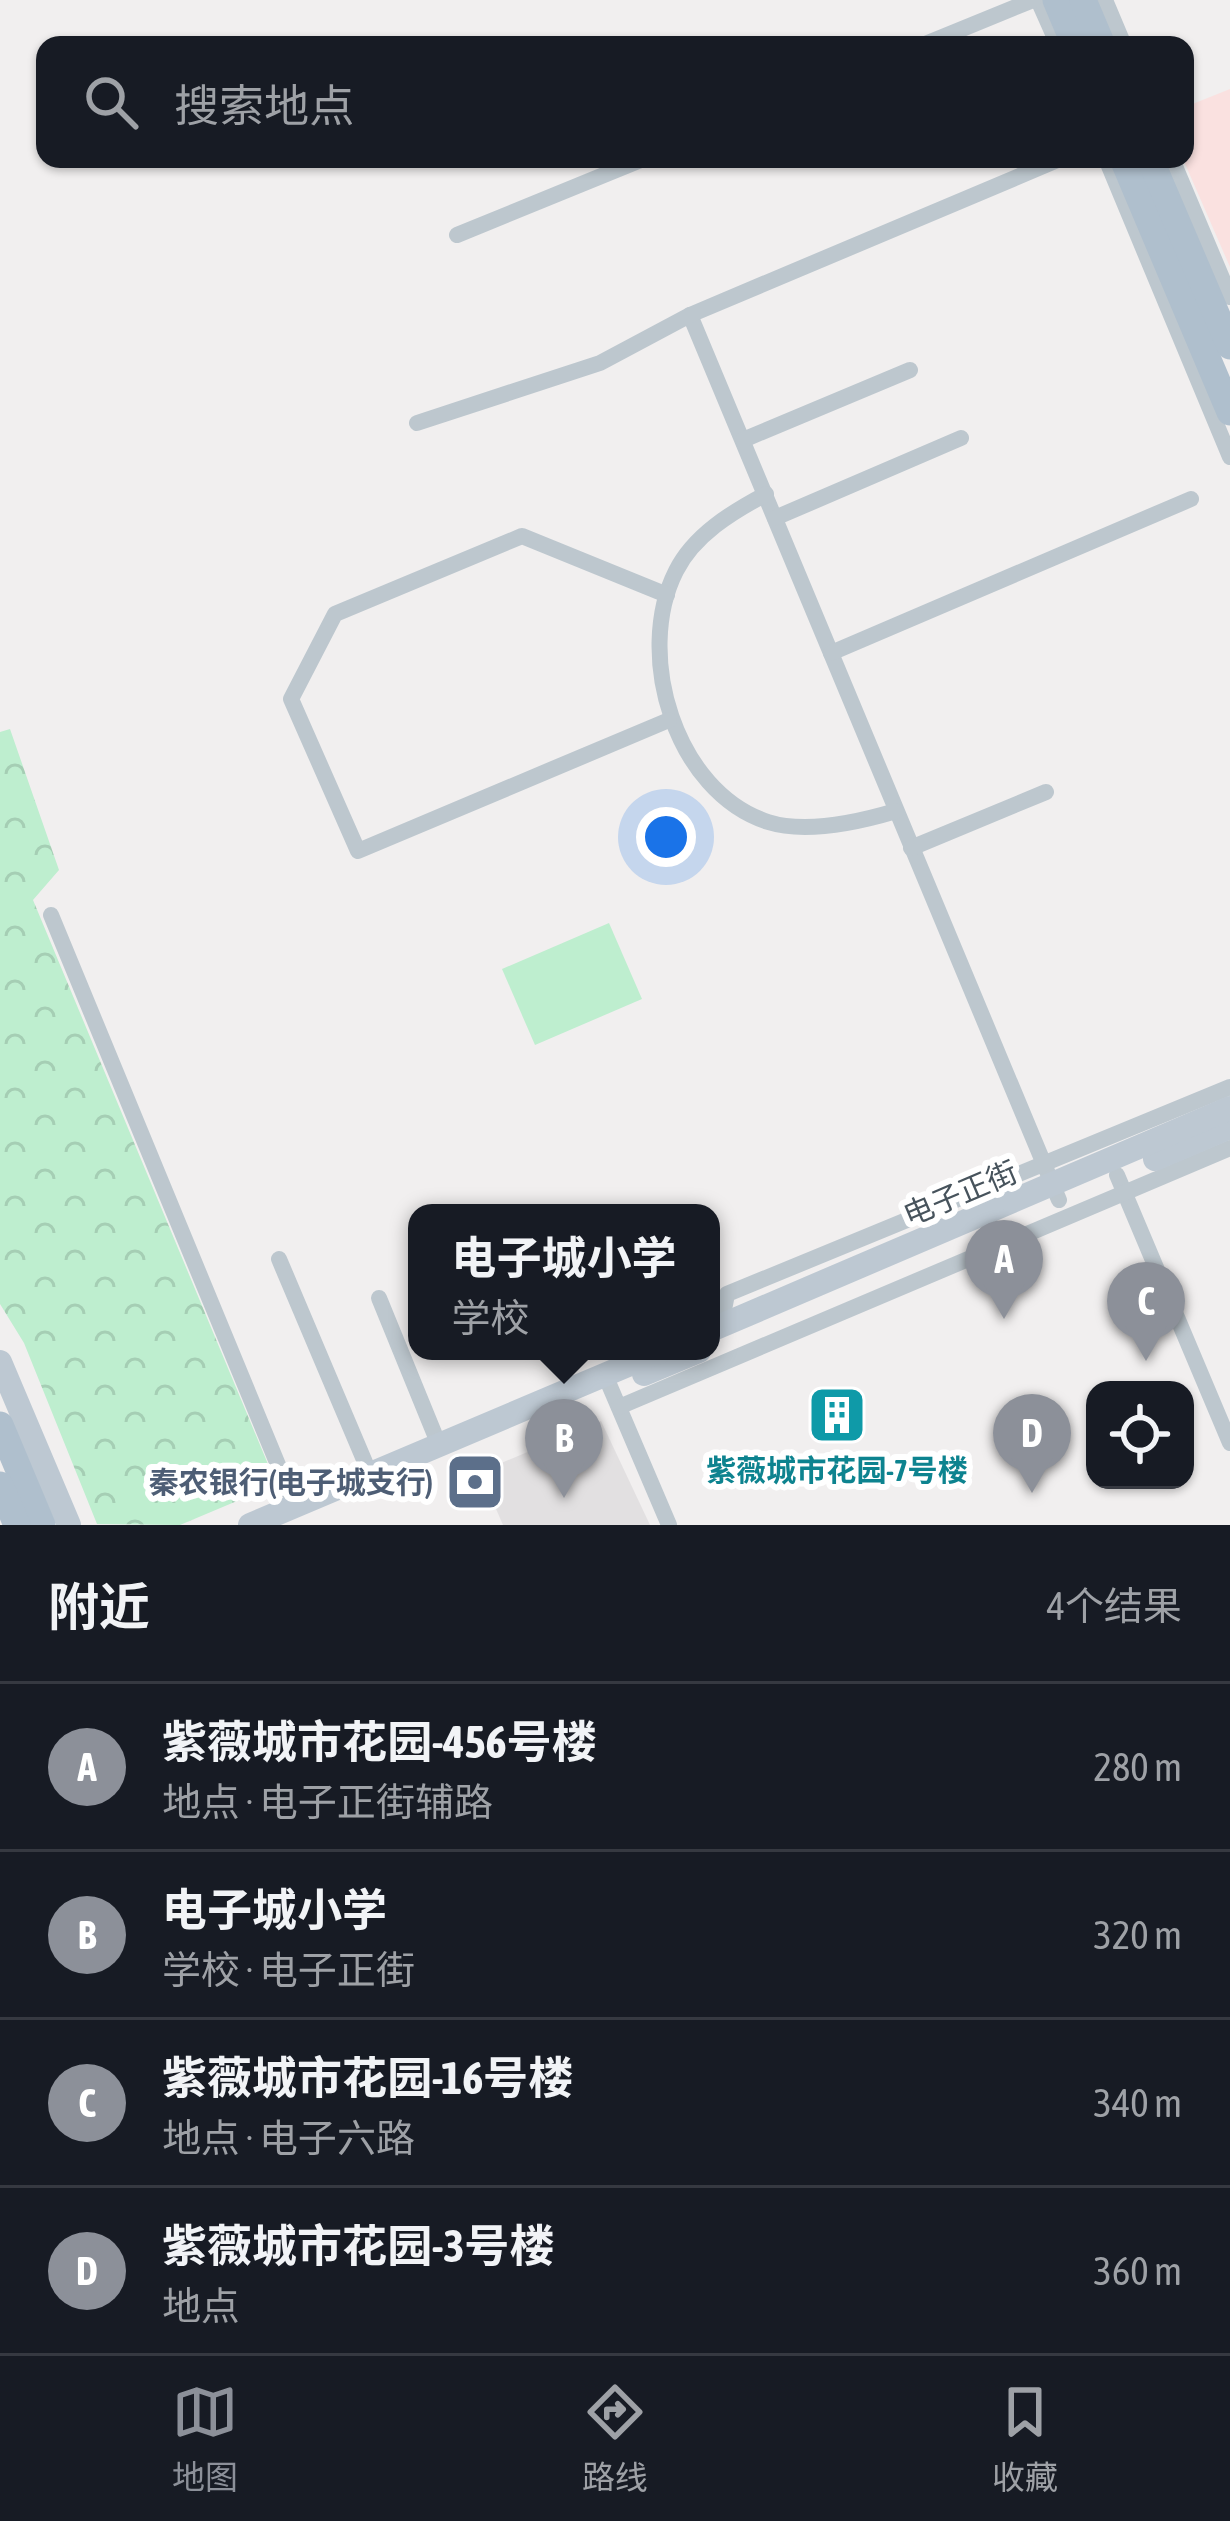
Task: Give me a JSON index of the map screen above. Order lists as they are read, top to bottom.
{
  "streets": {
    "main road": ["电子正街"]
  },
  "places": {
    "building": ["紫薇城市花园-7号楼"],
    "bank": ["秦农银行(电子城支行)"]
  },
  "page": {
    "search": "搜索地点",
    "popup": ["电子城小学", "学校"],
    "pins": [
      "A",
      "C",
      "D",
      "B"
    ],
    "heading": ["附近", "4个结果"],
    "list": [
      {
        "mark": "A",
        "name": "紫薇城市花园-456号楼",
        "note": "地点 · 电子正街辅路",
        "value": "280 m"
      },
      {
        "mark": "B",
        "name": "电子城小学",
        "note": "学校 · 电子正街",
        "value": "320 m"
      },
      {
        "mark": "C",
        "name": "紫薇城市花园-16号楼",
        "note": "地点 · 电子六路",
        "value": "340 m"
      },
      {
        "mark": "D",
        "name": "紫薇城市花园-3号楼",
        "note": "地点",
        "value": "360 m"
      }
    ],
    "nav": ["地图", "路线", "收藏"]
  }
}
